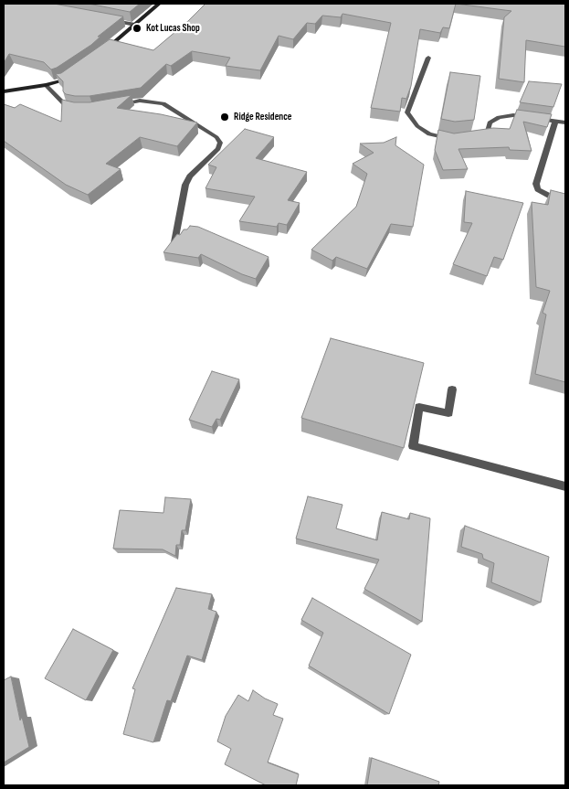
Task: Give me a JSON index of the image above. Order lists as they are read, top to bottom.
{
  "places": ["Kot Lucas Shop", "Ridge Residence"]
}
